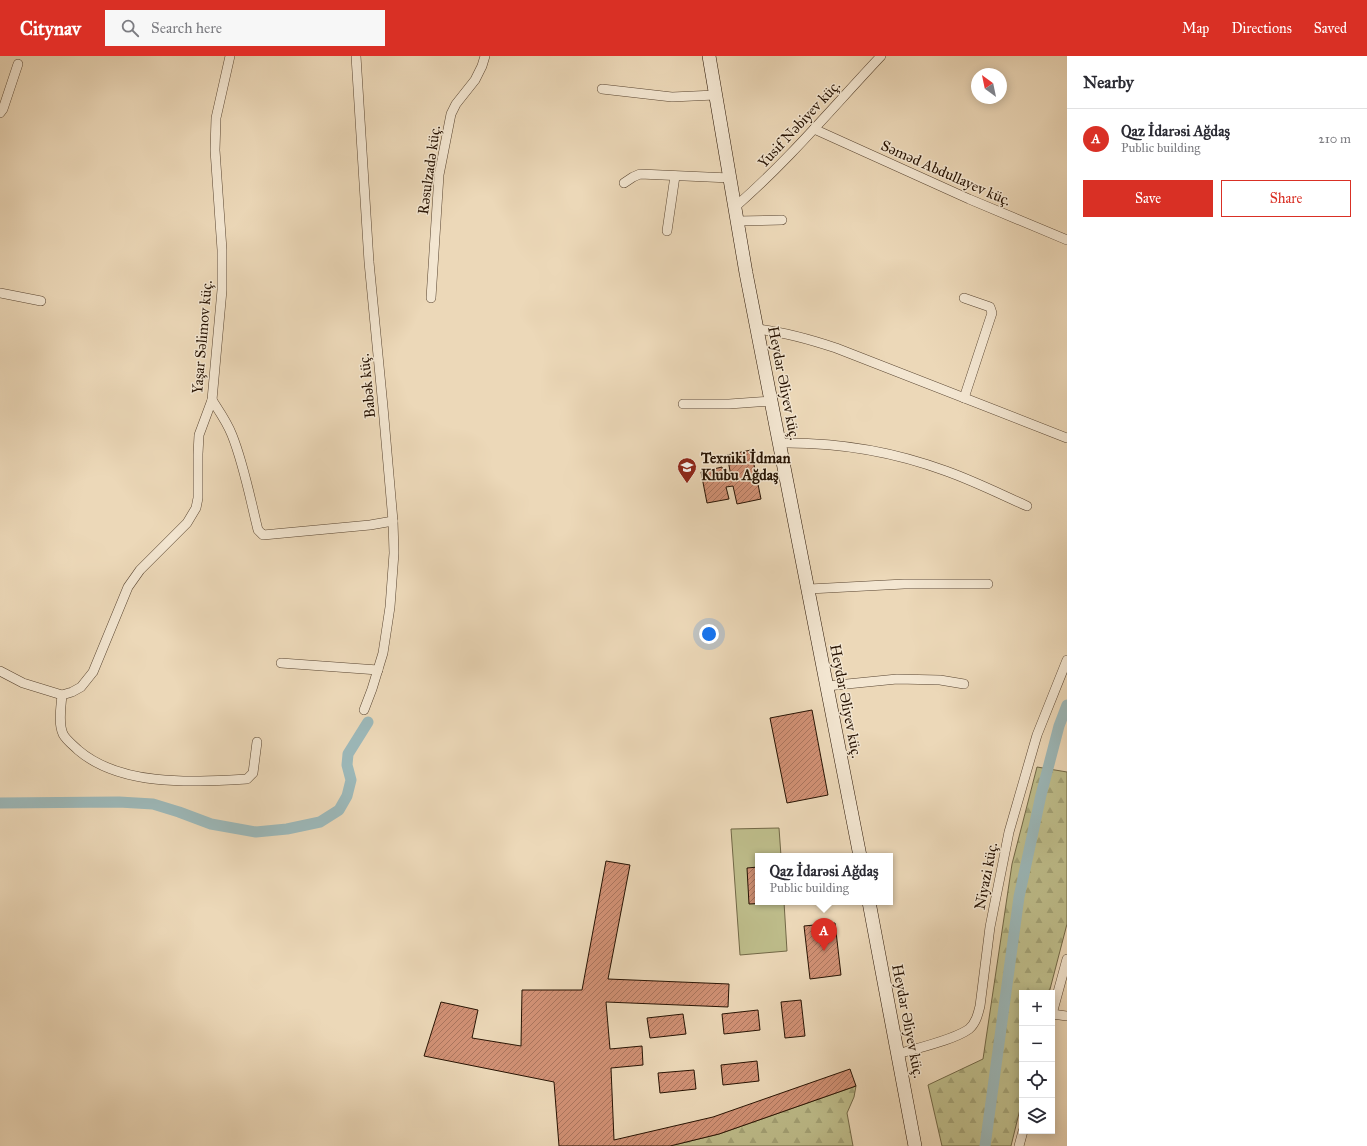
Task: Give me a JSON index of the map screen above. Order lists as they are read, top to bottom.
{
  "streets": {
    "main road": ["Heydər Əliyev küç."],
    "street": [
      "Yusif Nəbiyev küç.",
      "Rəsulzadə küç.",
      "Səməd Abdullayev küç.",
      "Yaşar Səlimov küç.",
      "Babək küç.",
      "Niyazi küç."
    ]
  },
  "crossings": [
    ["Yusif Nəbiyev küç.", "Səməd Abdullayev küç."],
    ["Yusif Nəbiyev küç.", "Heydər Əliyev küç."],
    ["Heydər Əliyev küç.", "Niyazi küç."]
  ],
  "places": {
    "school or university": ["Texniki İdman Klubu Ağdaş"]
  },
  "north": "top left",
  "page": {
    "header": "Citynav",
    "search": "Search here",
    "nav": ["Map", "Directions", "Saved"],
    "heading": "Nearby",
    "list": [
      {
        "mark": "A",
        "name": "Qaz İdarəsi Ağdaş",
        "note": "Public building",
        "value": "210 m"
      }
    ],
    "buttons": ["Save", "Share"],
    "popup": ["Qaz İdarəsi Ağdaş", "Public building"],
    "pins": "A",
    "map_buttons": ["+", "−"]
  }
}
